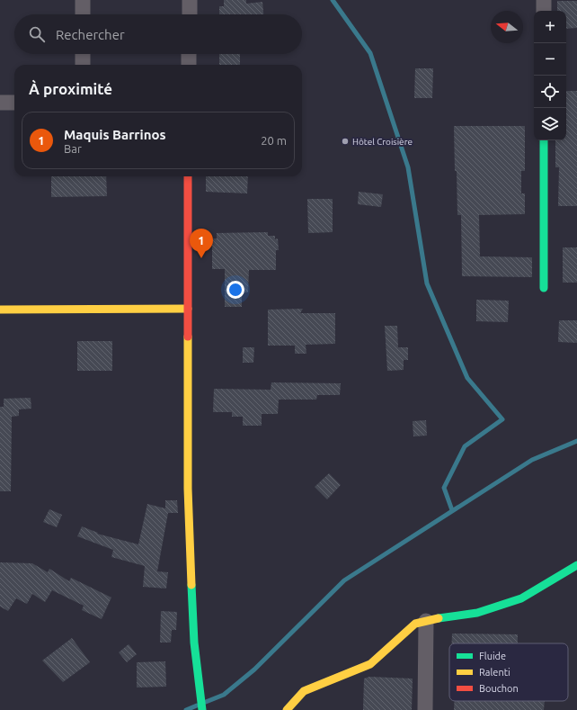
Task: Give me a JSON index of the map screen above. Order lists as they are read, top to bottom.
{
  "places": ["Hôtel Croisière"],
  "legend": ["Fluide", "Ralenti", "Bouchon"],
  "north": "left",
  "page": {
    "map_buttons": ["+", "−"],
    "search": "Rechercher",
    "heading": "À proximité",
    "list": [
      {
        "mark": "1",
        "name": "Maquis Barrinos",
        "note": "Bar",
        "value": "20 m"
      }
    ],
    "pins": "1"
  }
}
